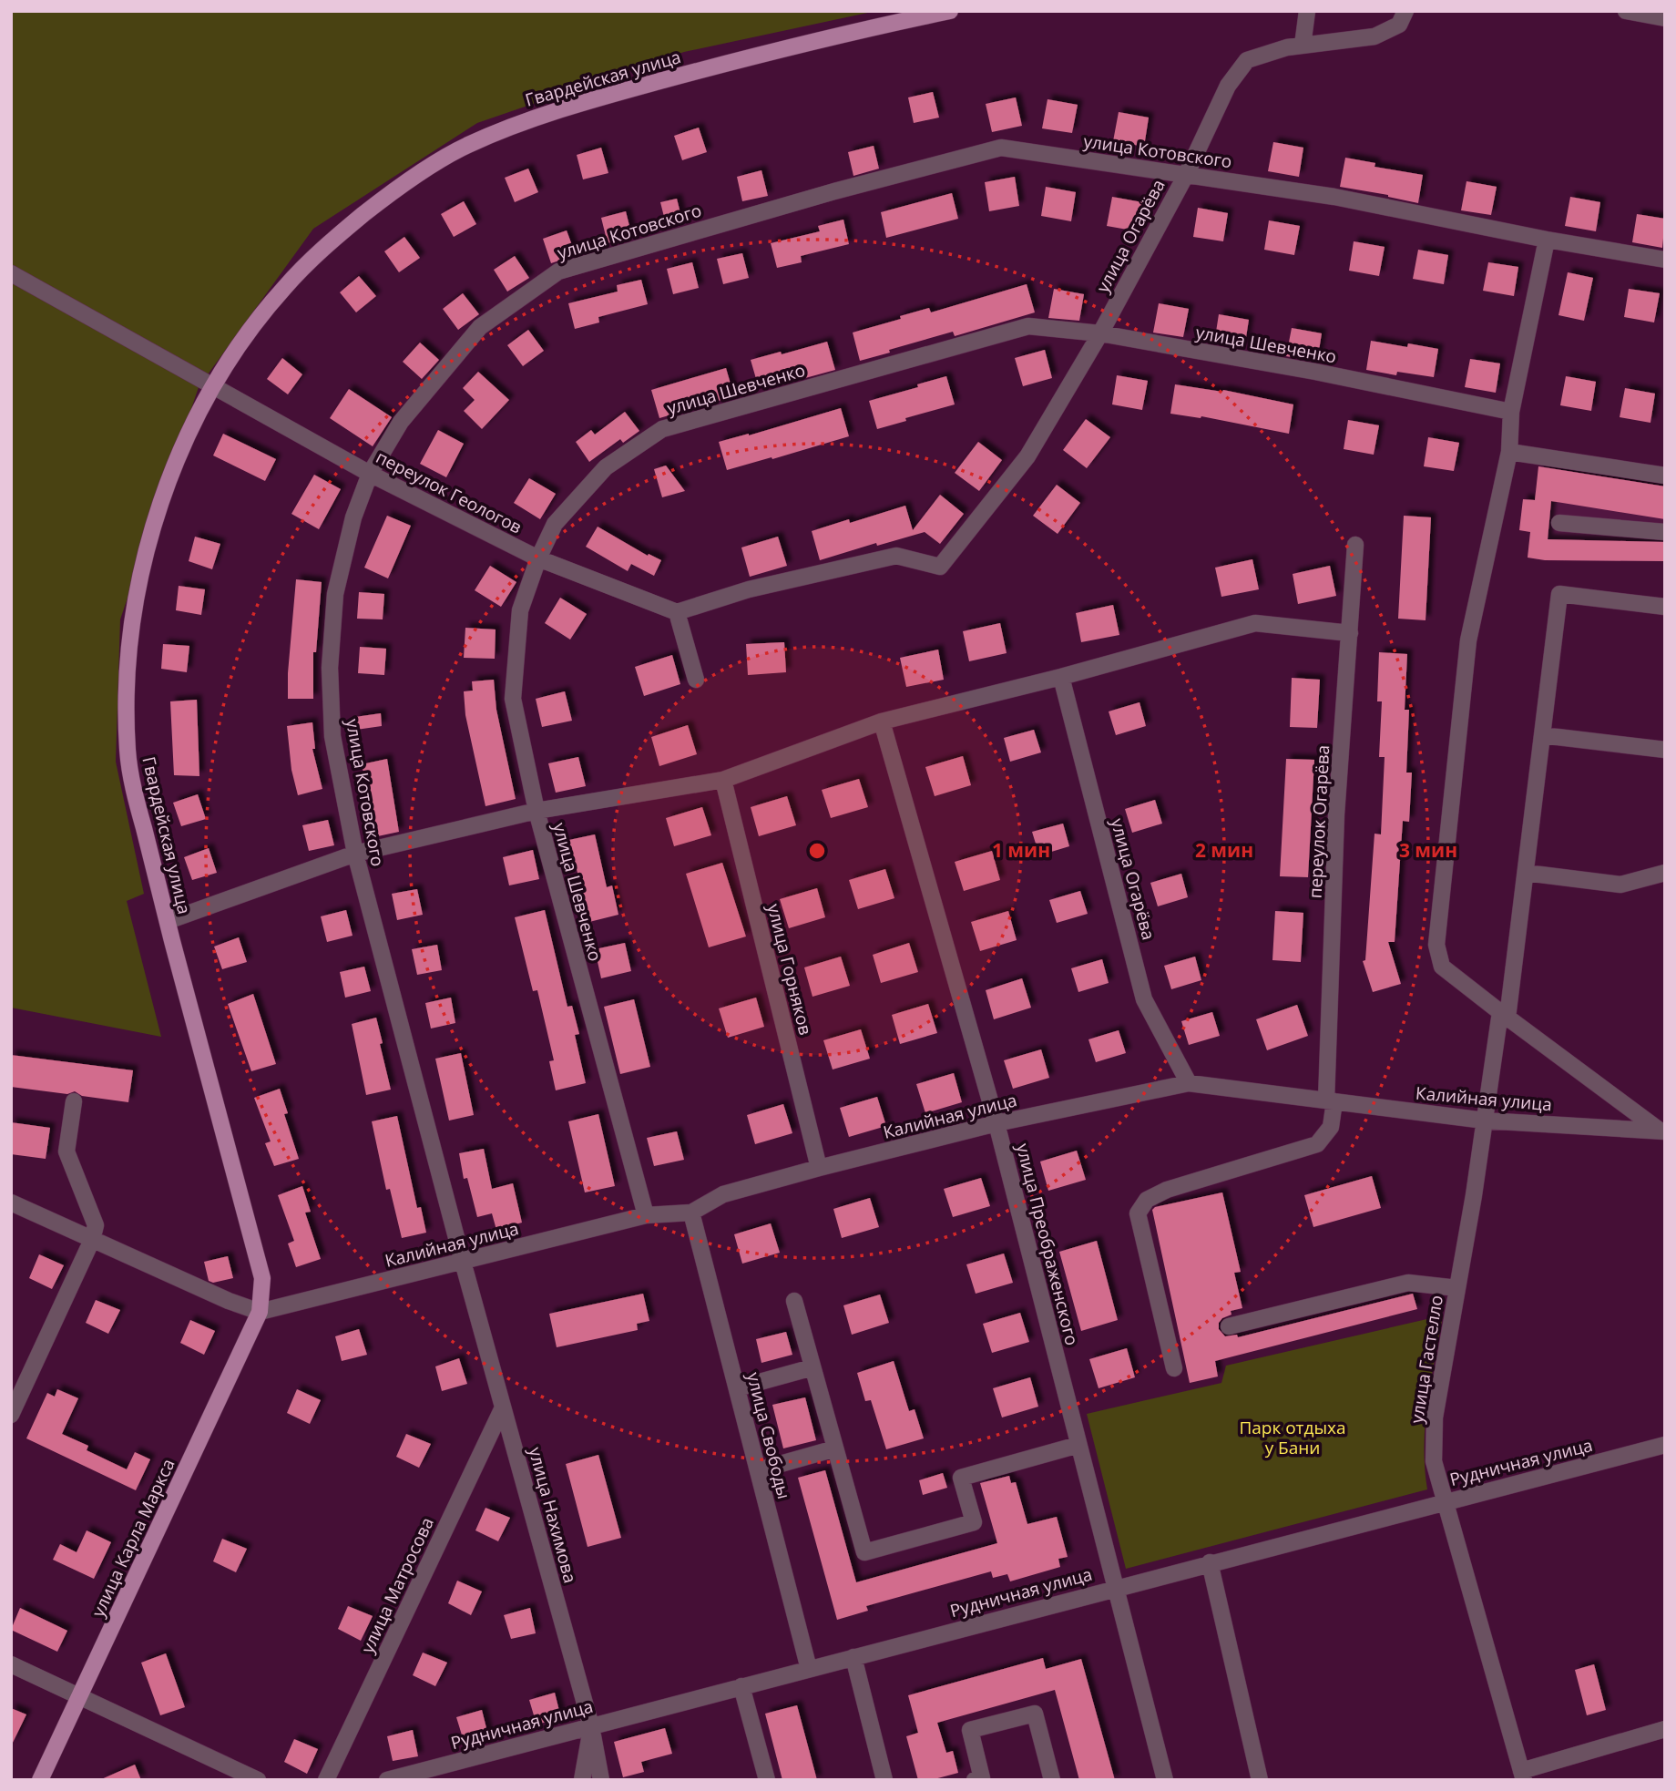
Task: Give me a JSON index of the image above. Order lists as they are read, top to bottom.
{
  "streets": {
    "main road": ["Гвардейская улица", "улица Карла Маркса"],
    "street": [
      "улица Котовского",
      "улица Огарёва",
      "улица Шевченко",
      "переулок Геологов",
      "переулок Огарёва",
      "улица Горняков",
      "Калийная улица",
      "улица Преображенского",
      "улица Гастелло",
      "улица Свободы",
      "Рудничная улица",
      "улица Нахимова",
      "улица Матросова"
    ]
  },
  "crossings": [
    ["Гвардейская улица", "переулок Геологов"],
    ["Гвардейская улица", "Калийная улица"],
    ["Гвардейская улица", "улица Карла Маркса"],
    ["улица Котовского", "улица Огарёва"],
    ["улица Котовского", "переулок Геологов"],
    ["улица Котовского", "Калийная улица"],
    ["улица Котовского", "улица Нахимова"],
    ["улица Огарёва", "улица Шевченко"],
    ["улица Огарёва", "переулок Геологов"],
    ["улица Огарёва", "Калийная улица"],
    ["улица Шевченко", "переулок Геологов"],
    ["улица Шевченко", "Калийная улица"],
    ["переулок Огарёва", "Калийная улица"],
    ["улица Горняков", "Калийная улица"],
    ["Калийная улица", "улица Преображенского"],
    ["Калийная улица", "улица Гастелло"],
    ["Калийная улица", "улица Свободы"],
    ["Калийная улица", "улица Нахимова"],
    ["Калийная улица", "улица Карла Маркса"],
    ["улица Преображенского", "Рудничная улица"],
    ["улица Гастелло", "Рудничная улица"],
    ["улица Свободы", "Рудничная улица"],
    ["Рудничная улица", "улица Нахимова"],
    ["улица Нахимова", "улица Матросова"]
  ],
  "parks": ["Парк отдыха у Бани"],
  "rings": ["1 мин", "2 мин", "3 мин"]
}
